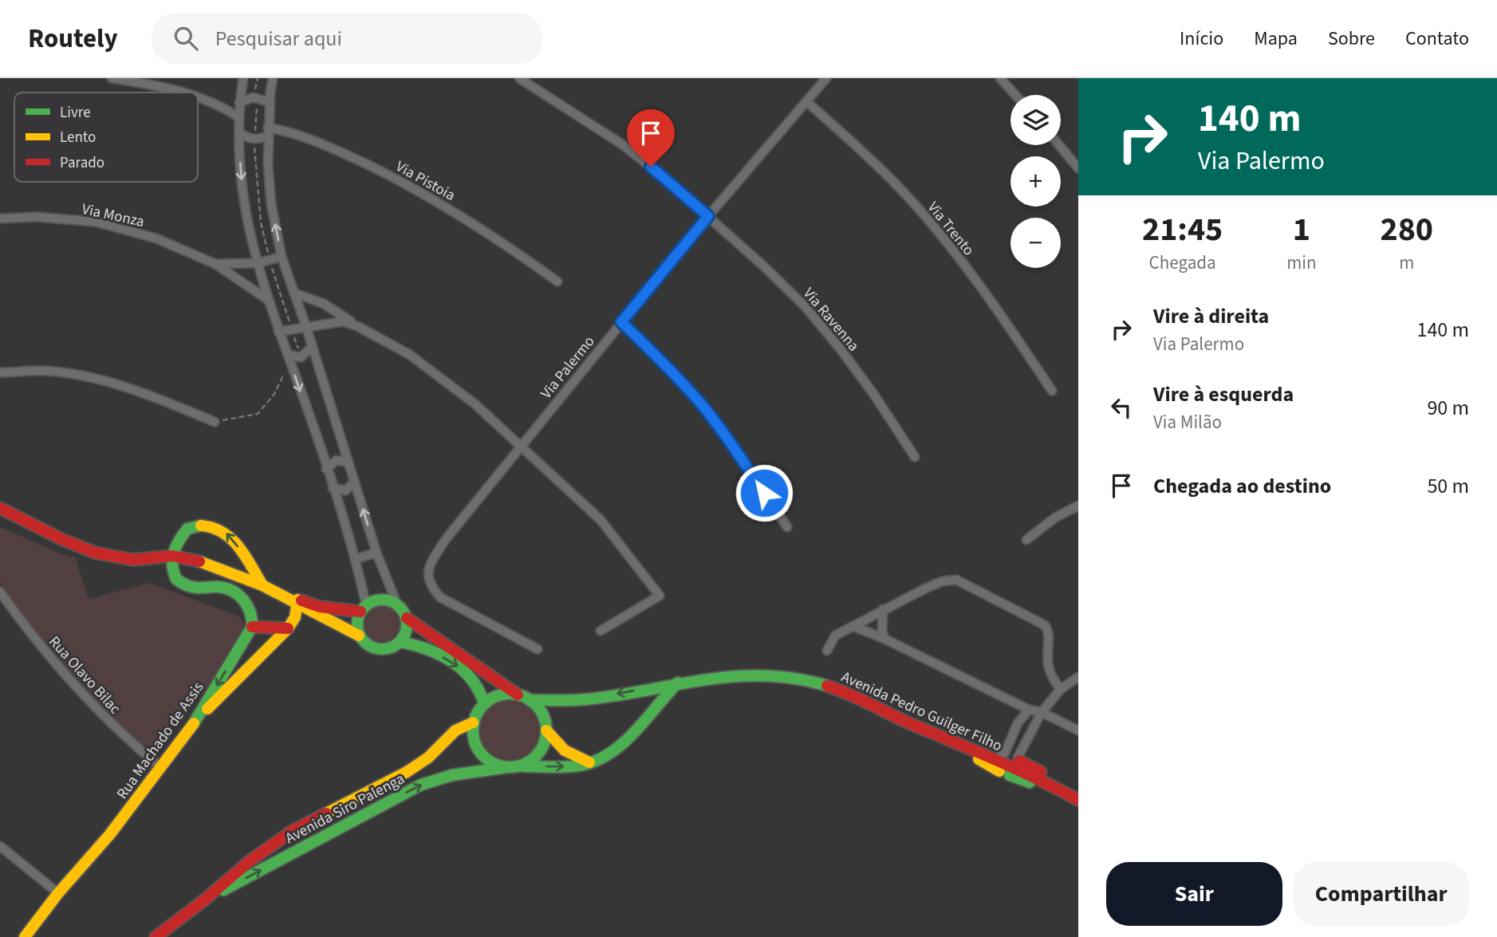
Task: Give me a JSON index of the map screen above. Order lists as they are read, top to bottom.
{
  "streets": {
    "main road": ["Avenida Pedro Guilger Filho", "Rua Machado de Assis", "Avenida Siro Palenga"],
    "street": [
      "Via Pistoia",
      "Via Monza",
      "Via Trento",
      "Via Ravenna",
      "Via Palermo",
      "Rua Olavo Bilac"
    ]
  },
  "crossings": [
    ["Via Trento", "Via Palermo"],
    ["Via Ravenna", "Via Palermo"],
    ["Rua Olavo Bilac", "Rua Machado de Assis"],
    ["Avenida Pedro Guilger Filho", "Avenida Siro Palenga"]
  ],
  "legend": ["Livre", "Lento", "Parado"],
  "page": {
    "header": "Routely",
    "search": "Pesquisar aqui",
    "nav": [
      "Início",
      "Mapa",
      "Sobre",
      "Contato"
    ],
    "turn": ["140 m", "Via Palermo"],
    "map_buttons": ["+", "−"],
    "eta": [
      "21:45",
      "Chegada",
      "1",
      "min",
      "280",
      "m"
    ],
    "list": [
      {
        "name": "Vire à direita",
        "note": "Via Palermo",
        "value": "140 m"
      },
      {
        "name": "Vire à esquerda",
        "note": "Via Milão",
        "value": "90 m"
      },
      {
        "name": "Chegada ao destino",
        "value": "50 m"
      }
    ],
    "buttons": ["Sair", "Compartilhar"]
  }
}
